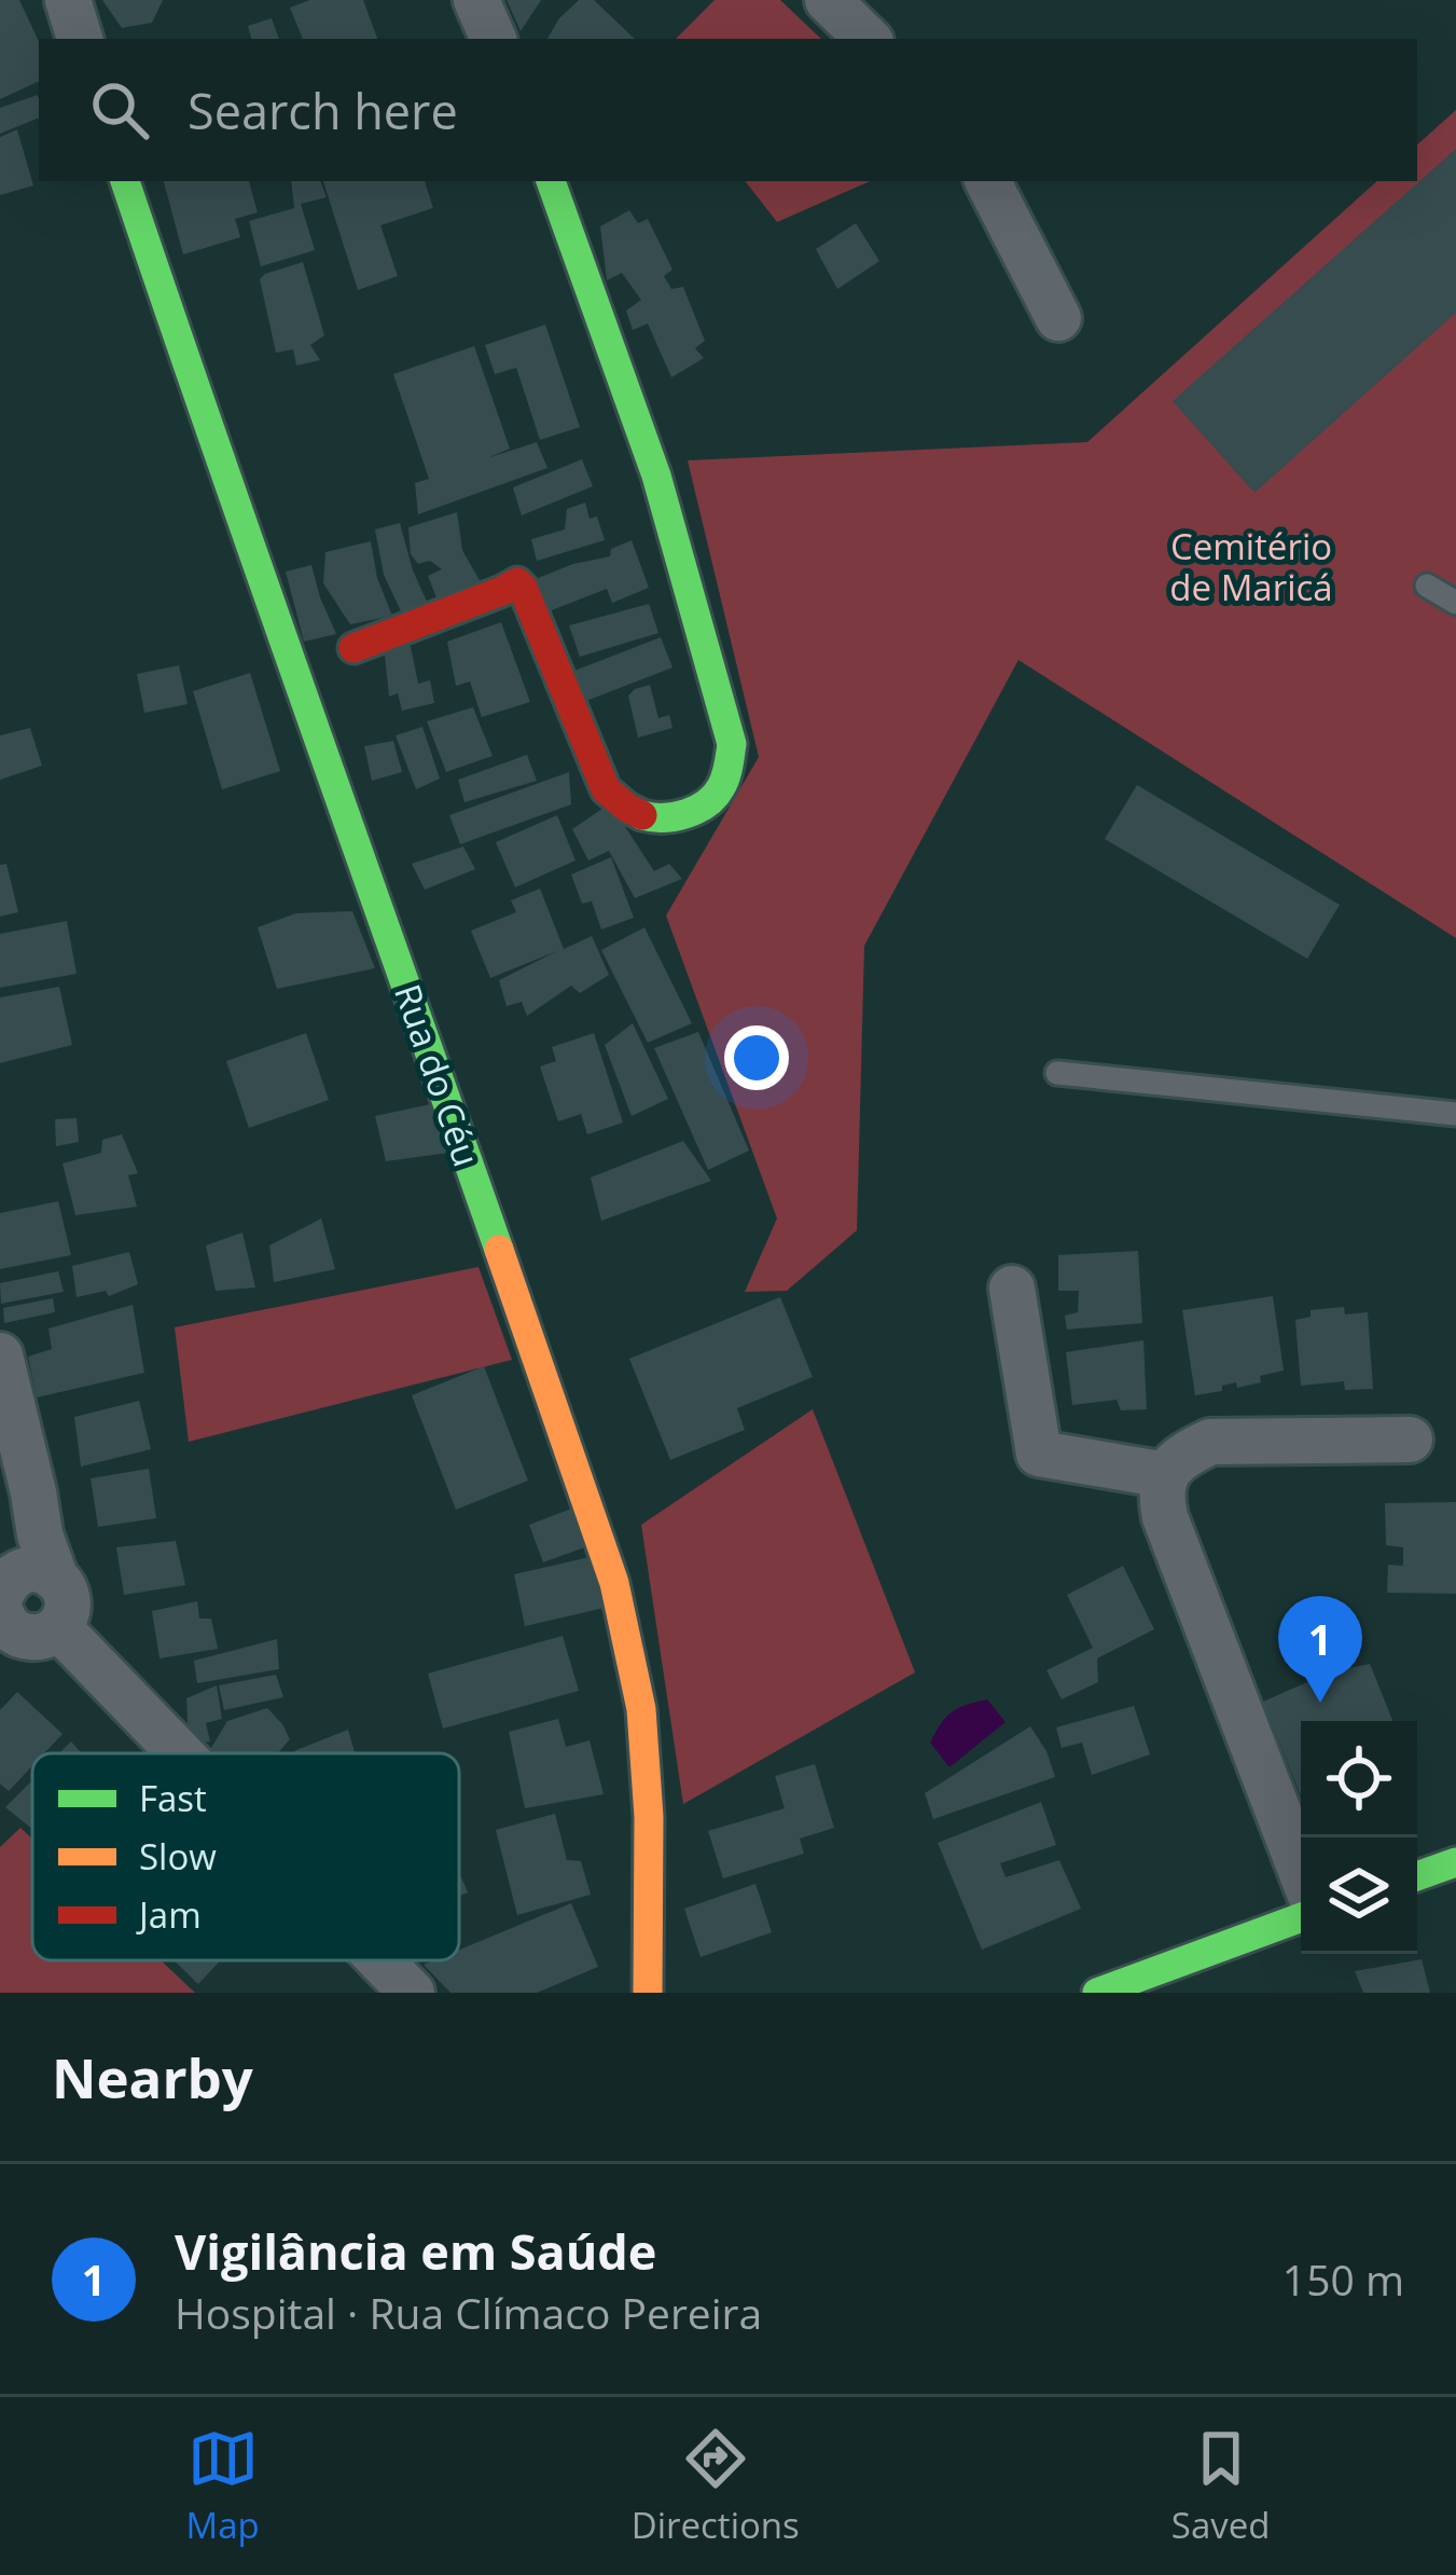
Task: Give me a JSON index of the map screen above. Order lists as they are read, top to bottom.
{
  "streets": {
    "street": ["Rua do Céu"]
  },
  "parks": ["Cemitério de Maricá"],
  "legend": ["Fast", "Slow", "Jam"],
  "page": {
    "search": "Search here",
    "pins": "1",
    "heading": "Nearby",
    "list": [
      {
        "mark": "1",
        "name": "Vigilância em Saúde",
        "note": "Hospital · Rua Clímaco Pereira",
        "value": "150 m"
      }
    ],
    "nav": ["Map", "Directions", "Saved"]
  }
}
